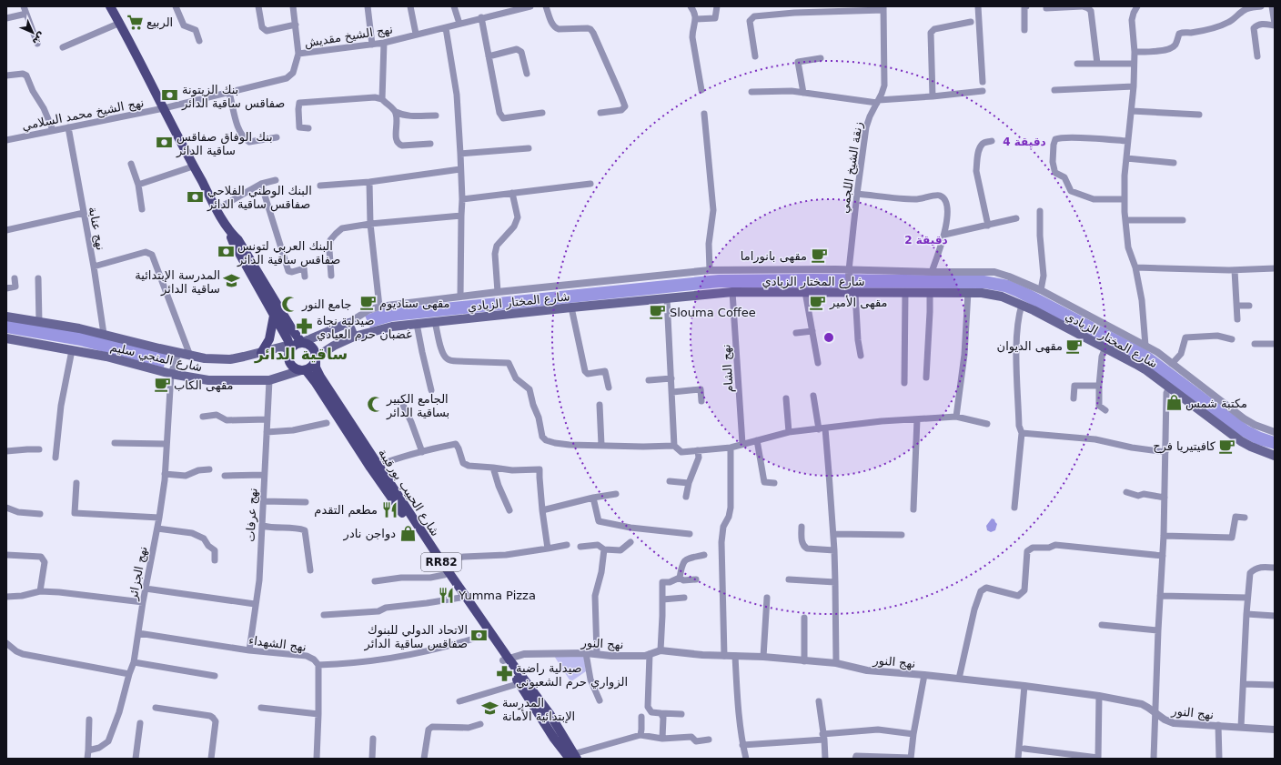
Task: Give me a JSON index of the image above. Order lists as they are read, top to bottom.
{
  "streets": {
    "main road": [
      "شارع المختار الزيادي",
      "شارع المنجي سليم",
      "شارع الحبيب بورقيبة",
      "RR82"
    ],
    "street": [
      "نهج الشيخ مقديش",
      "نهج الشيخ محمد السلامي",
      "زنقة الشيخ اللجمي",
      "نهج عنابة",
      "نهج الشام",
      "نهج عرفات",
      "نهج الجزائر",
      "نهج الشهداء",
      "نهج النور"
    ]
  },
  "crossings": [
    ["نهج الشيخ مقديش", "نهج الشيخ محمد السلامي"],
    ["نهج الشيخ مقديش", "شارع الحبيب بورقيبة"],
    ["نهج الشيخ محمد السلامي", "نهج عنابة"],
    ["نهج الشيخ محمد السلامي", "شارع الحبيب بورقيبة"],
    ["شارع المختار الزيادي", "شارع المنجي سليم"],
    ["شارع المختار الزيادي", "نهج الشام"],
    ["شارع المختار الزيادي", "شارع الحبيب بورقيبة"],
    ["شارع المنجي سليم", "شارع الحبيب بورقيبة"],
    ["شارع المنجي سليم", "نهج عرفات"],
    ["شارع المنجي سليم", "نهج الجزائر"],
    ["شارع الحبيب بورقيبة", "نهج النور"],
    ["نهج عرفات", "نهج الشهداء"],
    ["نهج الجزائر", "نهج الشهداء"]
  ],
  "districts": ["ساقية الدائر"],
  "places": {
    "supermarket": ["الربيع"],
    "bank": [
      "بنك الزيتونة صفاقس ساقية الدائر",
      "بنك الوفاق صفاقس ساقية الدائر",
      "البنك الوطني الفلاحي صفاقس ساقية الدائر",
      "البنك العربي لتونس صفاقس ساقية الدائر",
      "الاتحاد الدولي للبنوك صفاقس ساقية الدائر"
    ],
    "cafe": [
      "مقهى بانوراما",
      "مقهى الأمير",
      "مقهى ستاديوم",
      "Slouma Coffee",
      "مقهى الديوان",
      "مقهى الكاب",
      "كافيتيريا فرح"
    ],
    "school or university": ["المدرسة الإبتدائية ساقية الدائر", "المدرسة الإبتدائية الأمانة"],
    "mosque": ["جامع النور", "الجامع الكبير بساقية الدائر"],
    "pharmacy": ["صيدلية نجاة غضبان حرم العيادي", "صيدلية راضية الزواري حرم الشعبوني"],
    "shop": ["مكتبة شمس", "دواجن نادر"],
    "restaurant": ["مطعم التقدم", "Yumma Pizza"]
  },
  "north": "bottom right",
  "rings": ["4 دقيقة", "2 دقيقة"]
}
